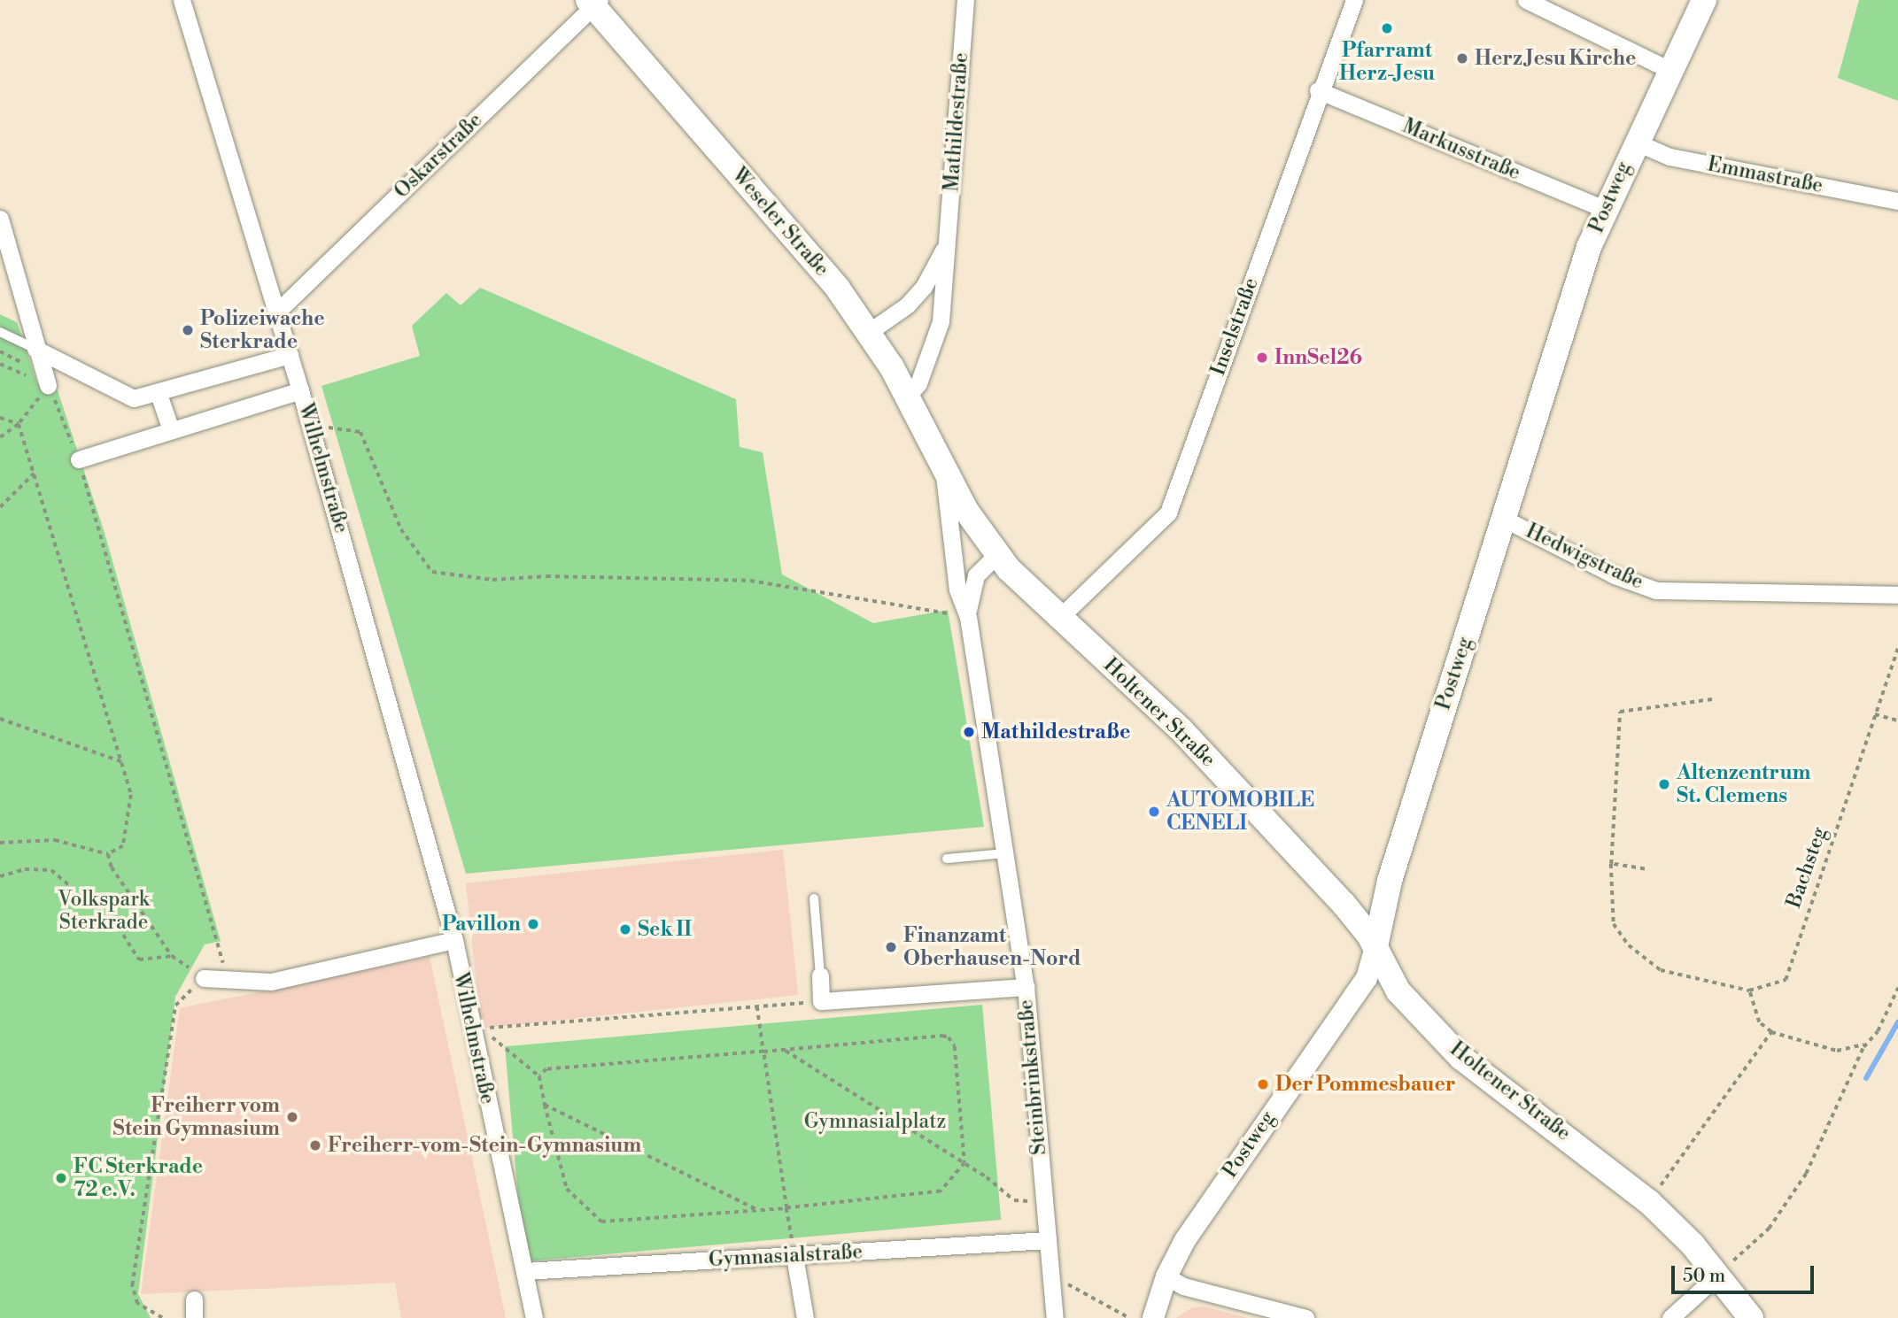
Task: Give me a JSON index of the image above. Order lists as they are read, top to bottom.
{
  "streets": {
    "main road": ["Postweg", "Weseler Straße", "Holtener Straße"],
    "street": [
      "Mathildestraße",
      "Markusstraße",
      "Oskarstraße",
      "Emmastraße",
      "Inselstraße",
      "Wilhelmstraße",
      "Hedwigstraße",
      "Steinbrinkstraße",
      "Gymnasialstraße"
    ],
    "path": ["Bachsteg"]
  },
  "crossings": [
    ["Mathildestraße", "Weseler Straße"],
    ["Markusstraße", "Postweg"],
    ["Markusstraße", "Inselstraße"],
    ["Oskarstraße", "Weseler Straße"],
    ["Oskarstraße", "Wilhelmstraße"],
    ["Emmastraße", "Postweg"],
    ["Postweg", "Hedwigstraße"],
    ["Postweg", "Holtener Straße"],
    ["Weseler Straße", "Holtener Straße"],
    ["Weseler Straße", "Steinbrinkstraße"],
    ["Inselstraße", "Holtener Straße"],
    ["Wilhelmstraße", "Gymnasialstraße"],
    ["Holtener Straße", "Steinbrinkstraße"],
    ["Steinbrinkstraße", "Gymnasialstraße"]
  ],
  "parks": ["Volkspark Sterkrade", "Gymnasialplatz"],
  "places": [
    "Pfarramt Herz-Jesu",
    "Herz Jesu Kirche",
    "Polizeiwache Sterkrade",
    "InnSel26",
    "Mathildestraße",
    "Altenzentrum St. Clemens",
    "AUTOMOBILE CENELI",
    "Pavillon",
    "Sek II",
    "Finanzamt Oberhausen-Nord",
    "Der Pommesbauer",
    "Freiherr vom Stein Gymnasium",
    "Freiherr-vom-Stein-Gymnasium",
    "FC Sterkrade 72 e.V."
  ],
  "scale_bar": "50 m"
}
